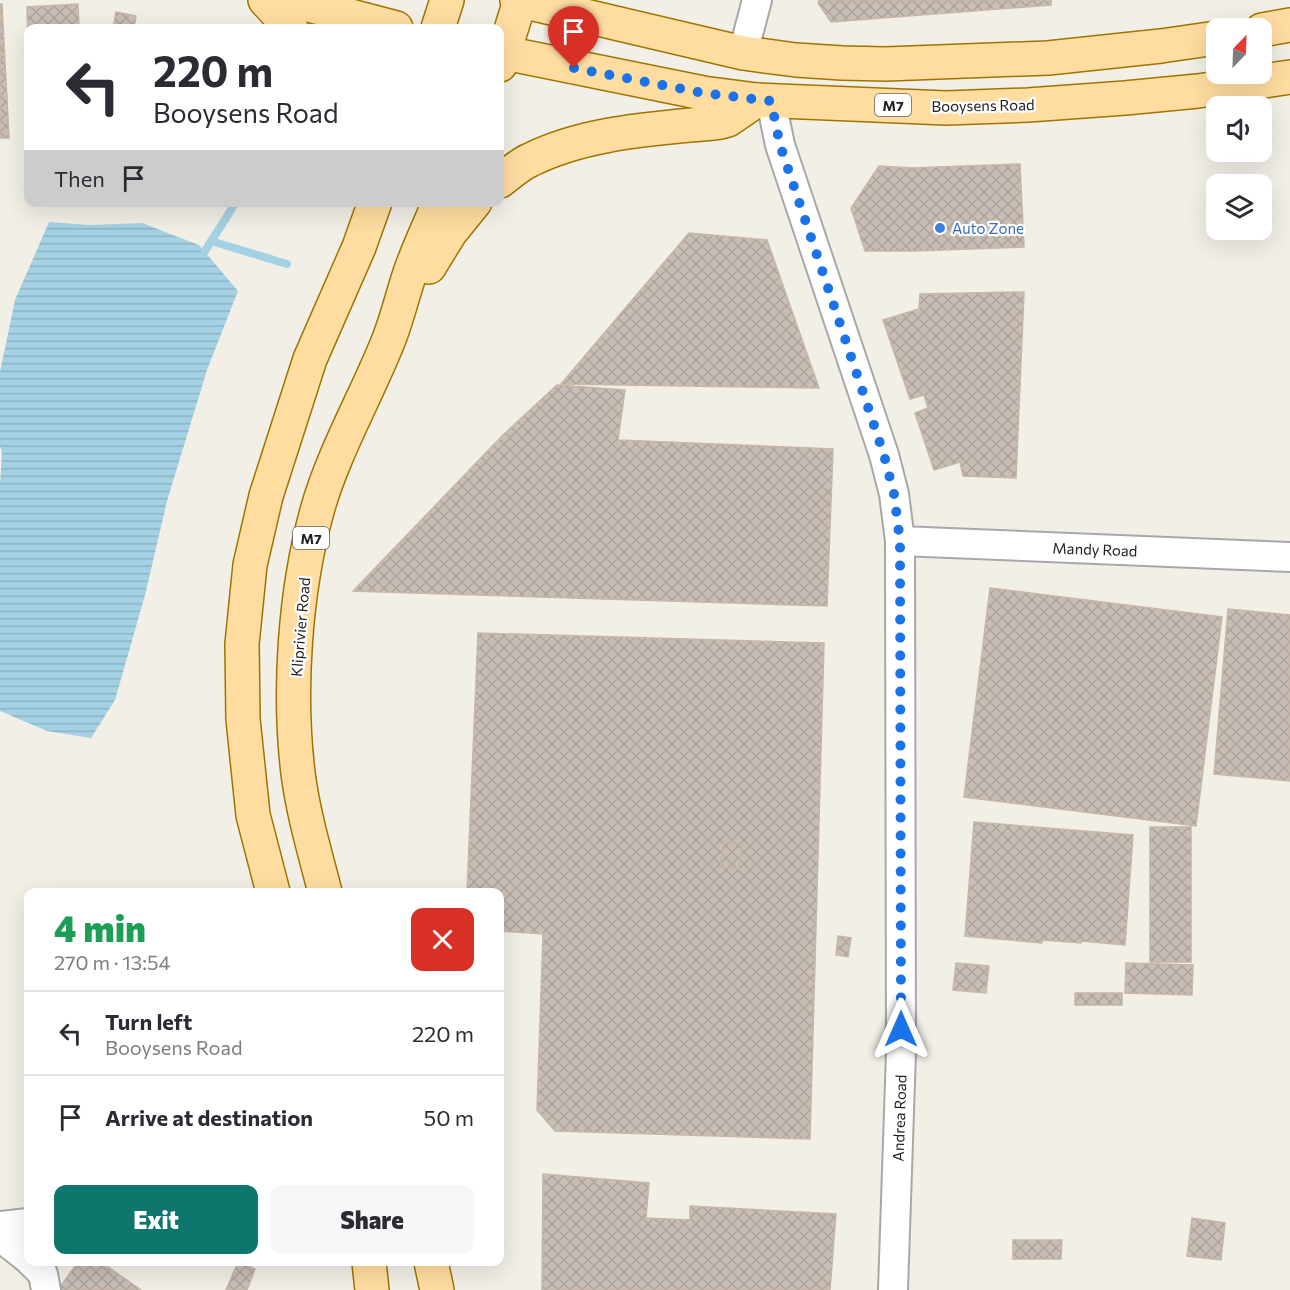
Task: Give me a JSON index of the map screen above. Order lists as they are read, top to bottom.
{
  "streets": {
    "main road": ["M7", "Booysens Road", "Kliprivier Road"],
    "street": ["Mandy Road", "Andrea Road"]
  },
  "crossings": [
    ["Booysens Road", "Andrea Road"],
    ["Mandy Road", "Andrea Road"]
  ],
  "places": ["Auto Zone"],
  "north": "top right",
  "page": {
    "turn": ["220 m", "Booysens Road"],
    "then": "Then",
    "heading": ["4 min", "270 m · 13:54"],
    "list": [
      {
        "name": "Turn left",
        "note": "Booysens Road",
        "value": "220 m"
      },
      {
        "name": "Arrive at destination",
        "value": "50 m"
      }
    ],
    "buttons": ["Exit", "Share"]
  }
}
